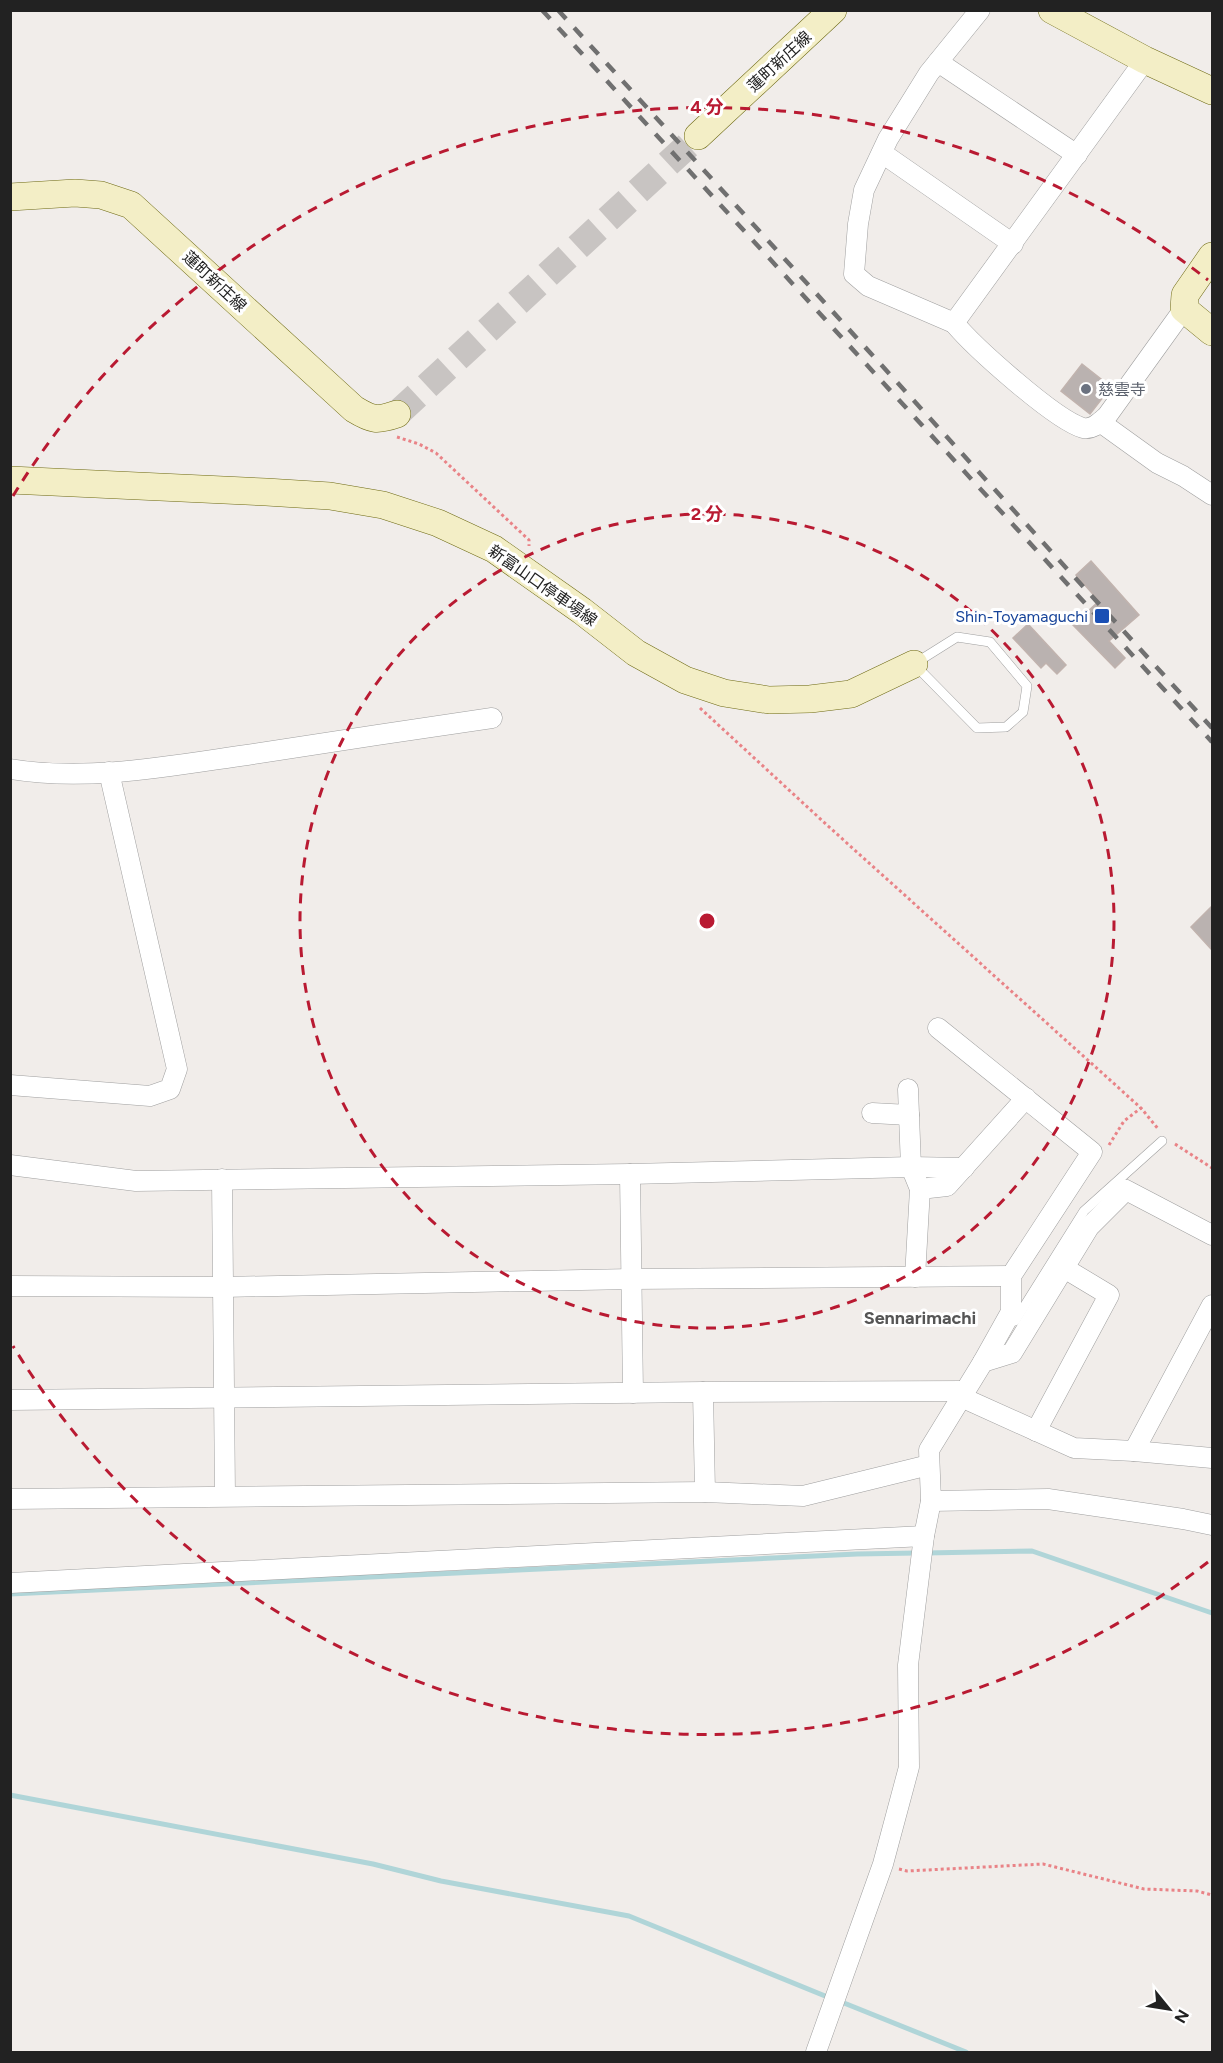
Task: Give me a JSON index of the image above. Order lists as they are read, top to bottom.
{
  "streets": {
    "main road": ["蓮町新庄線", "新富山口停車場線"]
  },
  "districts": ["Sennarimachi"],
  "places": {
    "other": ["慈雲寺"],
    "transit": ["Shin-Toyamaguchi"]
  },
  "north": "bottom right",
  "rings": ["4 分", "2 分"]
}
